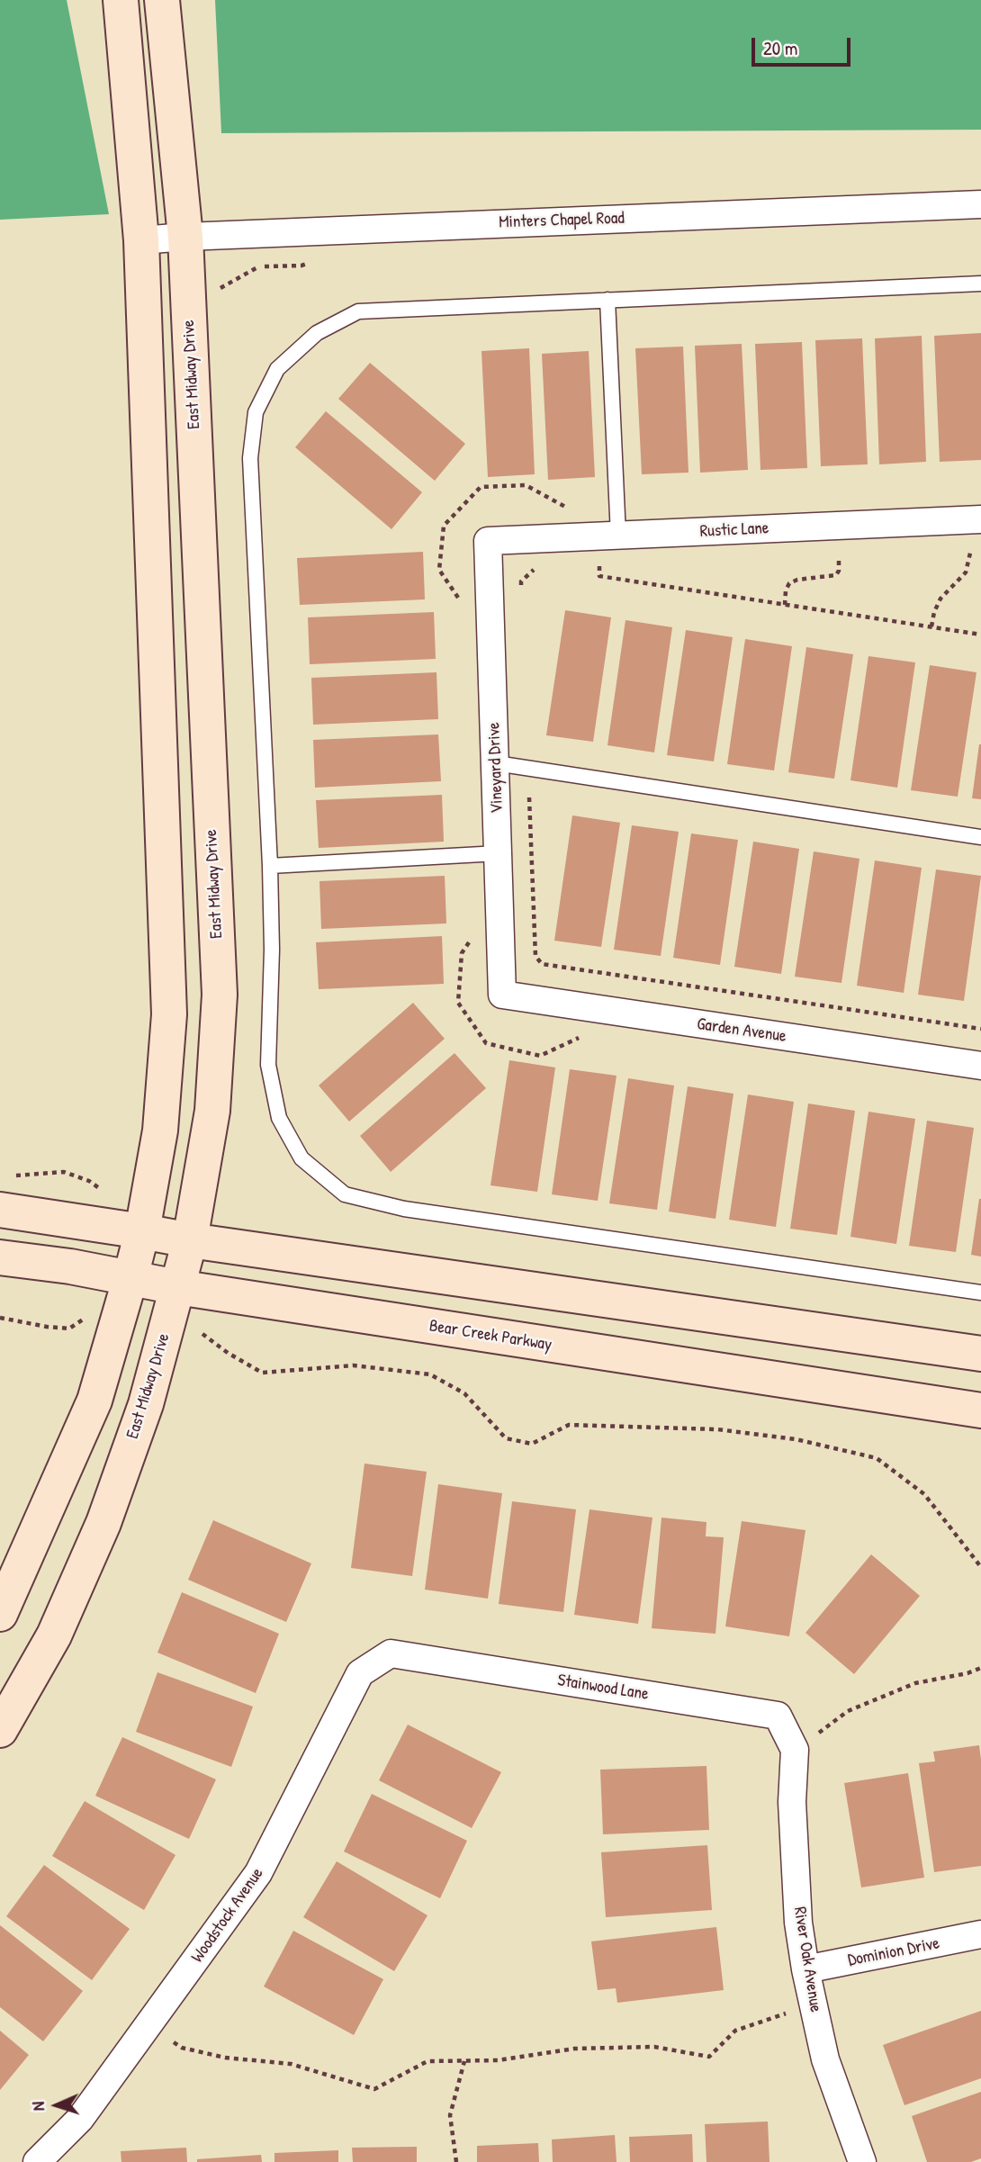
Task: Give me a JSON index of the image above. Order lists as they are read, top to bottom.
{
  "streets": {
    "main road": ["East Midway Drive", "Bear Creek Parkway"],
    "street": [
      "Minters Chapel Road",
      "Rustic Lane",
      "Vineyard Drive",
      "Garden Avenue",
      "Stainwood Lane",
      "Woodstock Avenue",
      "Dominion Drive",
      "River Oak Avenue"
    ]
  },
  "crossings": [
    ["Minters Chapel Road", "East Midway Drive"],
    ["East Midway Drive", "Bear Creek Parkway"],
    ["Rustic Lane", "Vineyard Drive"],
    ["Vineyard Drive", "Garden Avenue"],
    ["Stainwood Lane", "Woodstock Avenue"],
    ["Stainwood Lane", "River Oak Avenue"],
    ["Dominion Drive", "River Oak Avenue"]
  ],
  "scale_bar": "20 m",
  "north": "left"
}
